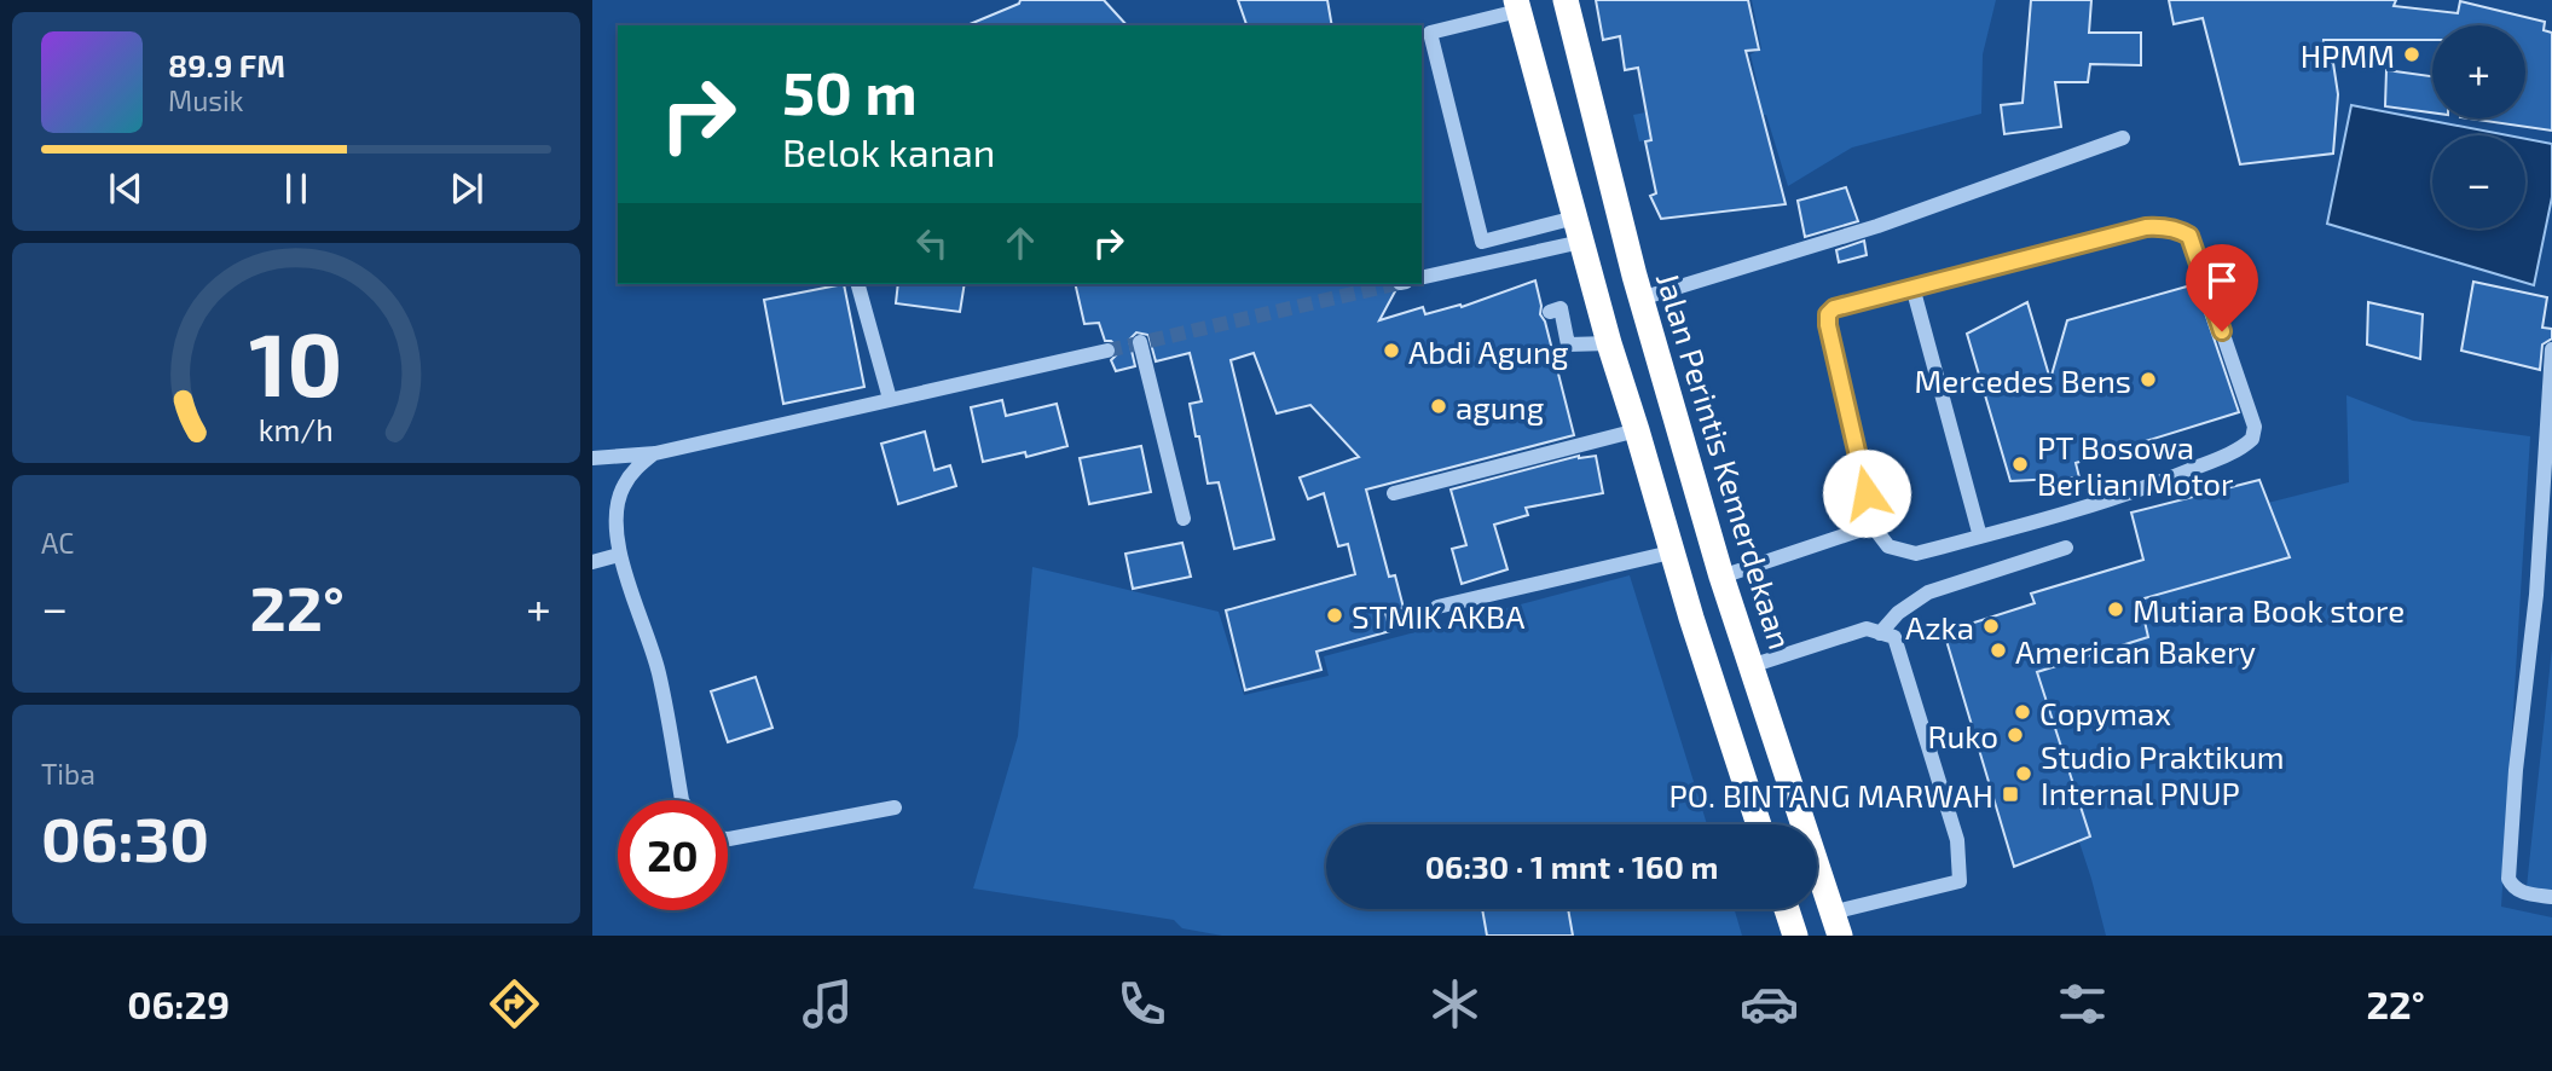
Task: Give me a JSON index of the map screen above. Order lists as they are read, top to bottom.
{
  "streets": {
    "highway": ["Jalan Perintis Kemerdekaan"]
  },
  "places": {
    "other": [
      "HPMM",
      "Abdi Agung",
      "Mercedes Bens",
      "agung",
      "PT Bosowa Berlian Motor",
      "Mutiara Book store",
      "STMIK AKBA",
      "Azka",
      "American Bakery",
      "Copymax",
      "Ruko",
      "Studio Praktikum Internal PNUP"
    ],
    "transit": ["PO. BINTANG MARWAH"]
  },
  "page": {
    "map_buttons": ["+", "−"],
    "turn": ["50 m", "Belok kanan"],
    "song": ["89.9 FM", "Musik"],
    "tile": [
      "AC",
      ["Tiba", "06:30"]
    ],
    "heat": ["−", "22°", "+"],
    "limit": "20",
    "trip": "06:30 · 1 mnt · 160 m",
    "tabs": ["06:29", "22°"],
    "gauge": ["10", "km/h"]
  }
}
